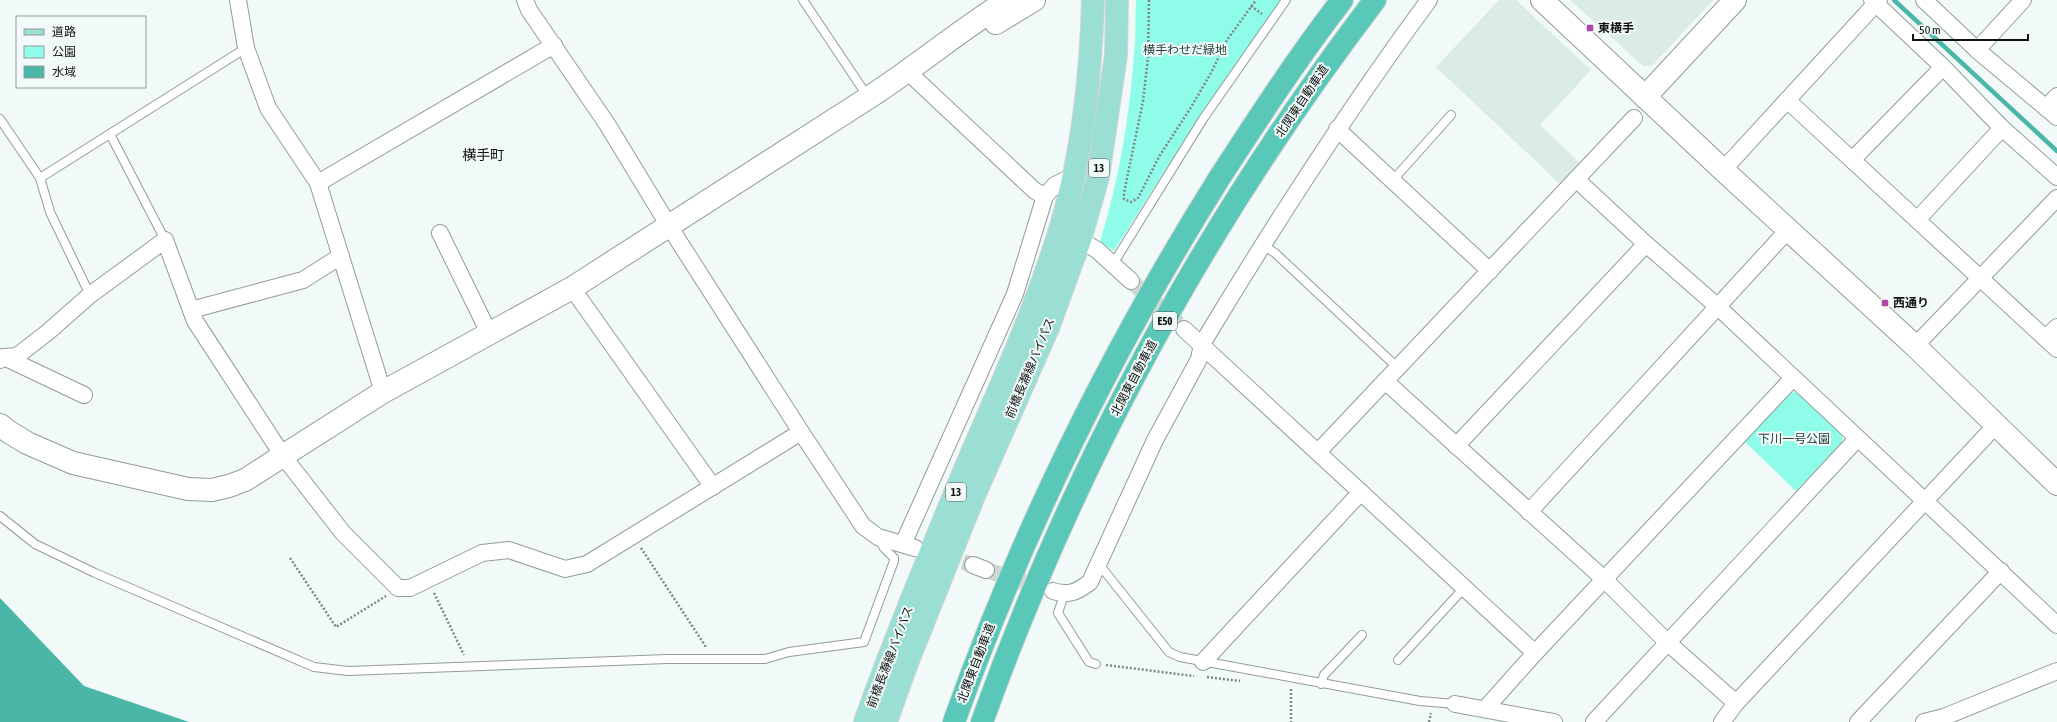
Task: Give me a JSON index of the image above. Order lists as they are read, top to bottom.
{
  "streets": {
    "highway": ["北関東自動車道", "E50"],
    "main road": ["13", "前橋長瀞線バイパス"]
  },
  "districts": ["横手町"],
  "parks": ["横手わせだ緑地", "下川一号公園"],
  "places": {
    "transit": ["東横手", "西通り"]
  },
  "legend": ["道路", "公園", "水域"],
  "scale_bar": "50 m"
}
